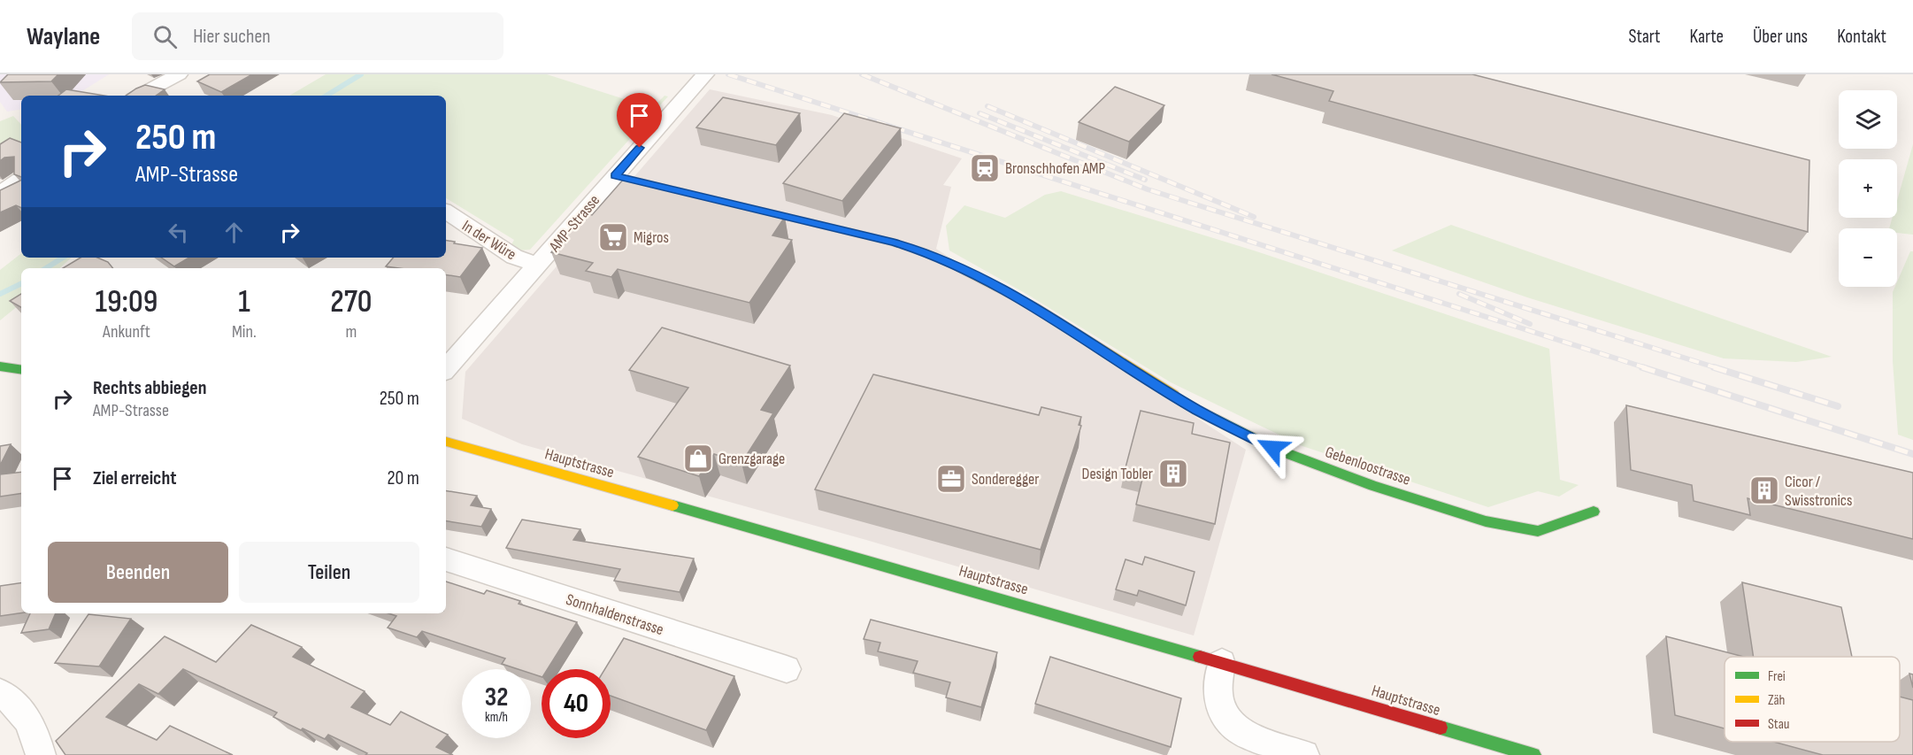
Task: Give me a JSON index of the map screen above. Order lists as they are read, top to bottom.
{
  "streets": {
    "street": [
      "AMP-Strasse",
      "In der Würe",
      "Hauptstrasse",
      "Gebenloostrasse",
      "Sonnhaldenstrasse"
    ]
  },
  "crossings": [
    ["AMP-Strasse", "In der Würe"],
    ["AMP-Strasse", "Gebenloostrasse"]
  ],
  "places": {
    "station": ["Bronschhofen AMP"],
    "supermarket": ["Migros"],
    "shop": ["Grenzgarage"],
    "building": ["Design Tobler", "Cicor / Swisstronics"],
    "office": ["Sonderegger"]
  },
  "legend": ["Frei", "Zäh", "Stau"],
  "page": {
    "header": "Waylane",
    "search": "Hier suchen",
    "nav": [
      "Start",
      "Karte",
      "Über uns",
      "Kontakt"
    ],
    "map_buttons": ["+", "−"],
    "turn": ["250 m", "AMP-Strasse"],
    "eta": [
      "19:09",
      "Ankunft",
      "1",
      "Min.",
      "270",
      "m"
    ],
    "list": [
      {
        "name": "Rechts abbiegen",
        "note": "AMP-Strasse",
        "value": "250 m"
      },
      {
        "name": "Ziel erreicht",
        "value": "20 m"
      }
    ],
    "buttons": ["Beenden", "Teilen"],
    "speed": "32 km/h",
    "limit": "40"
  }
}
